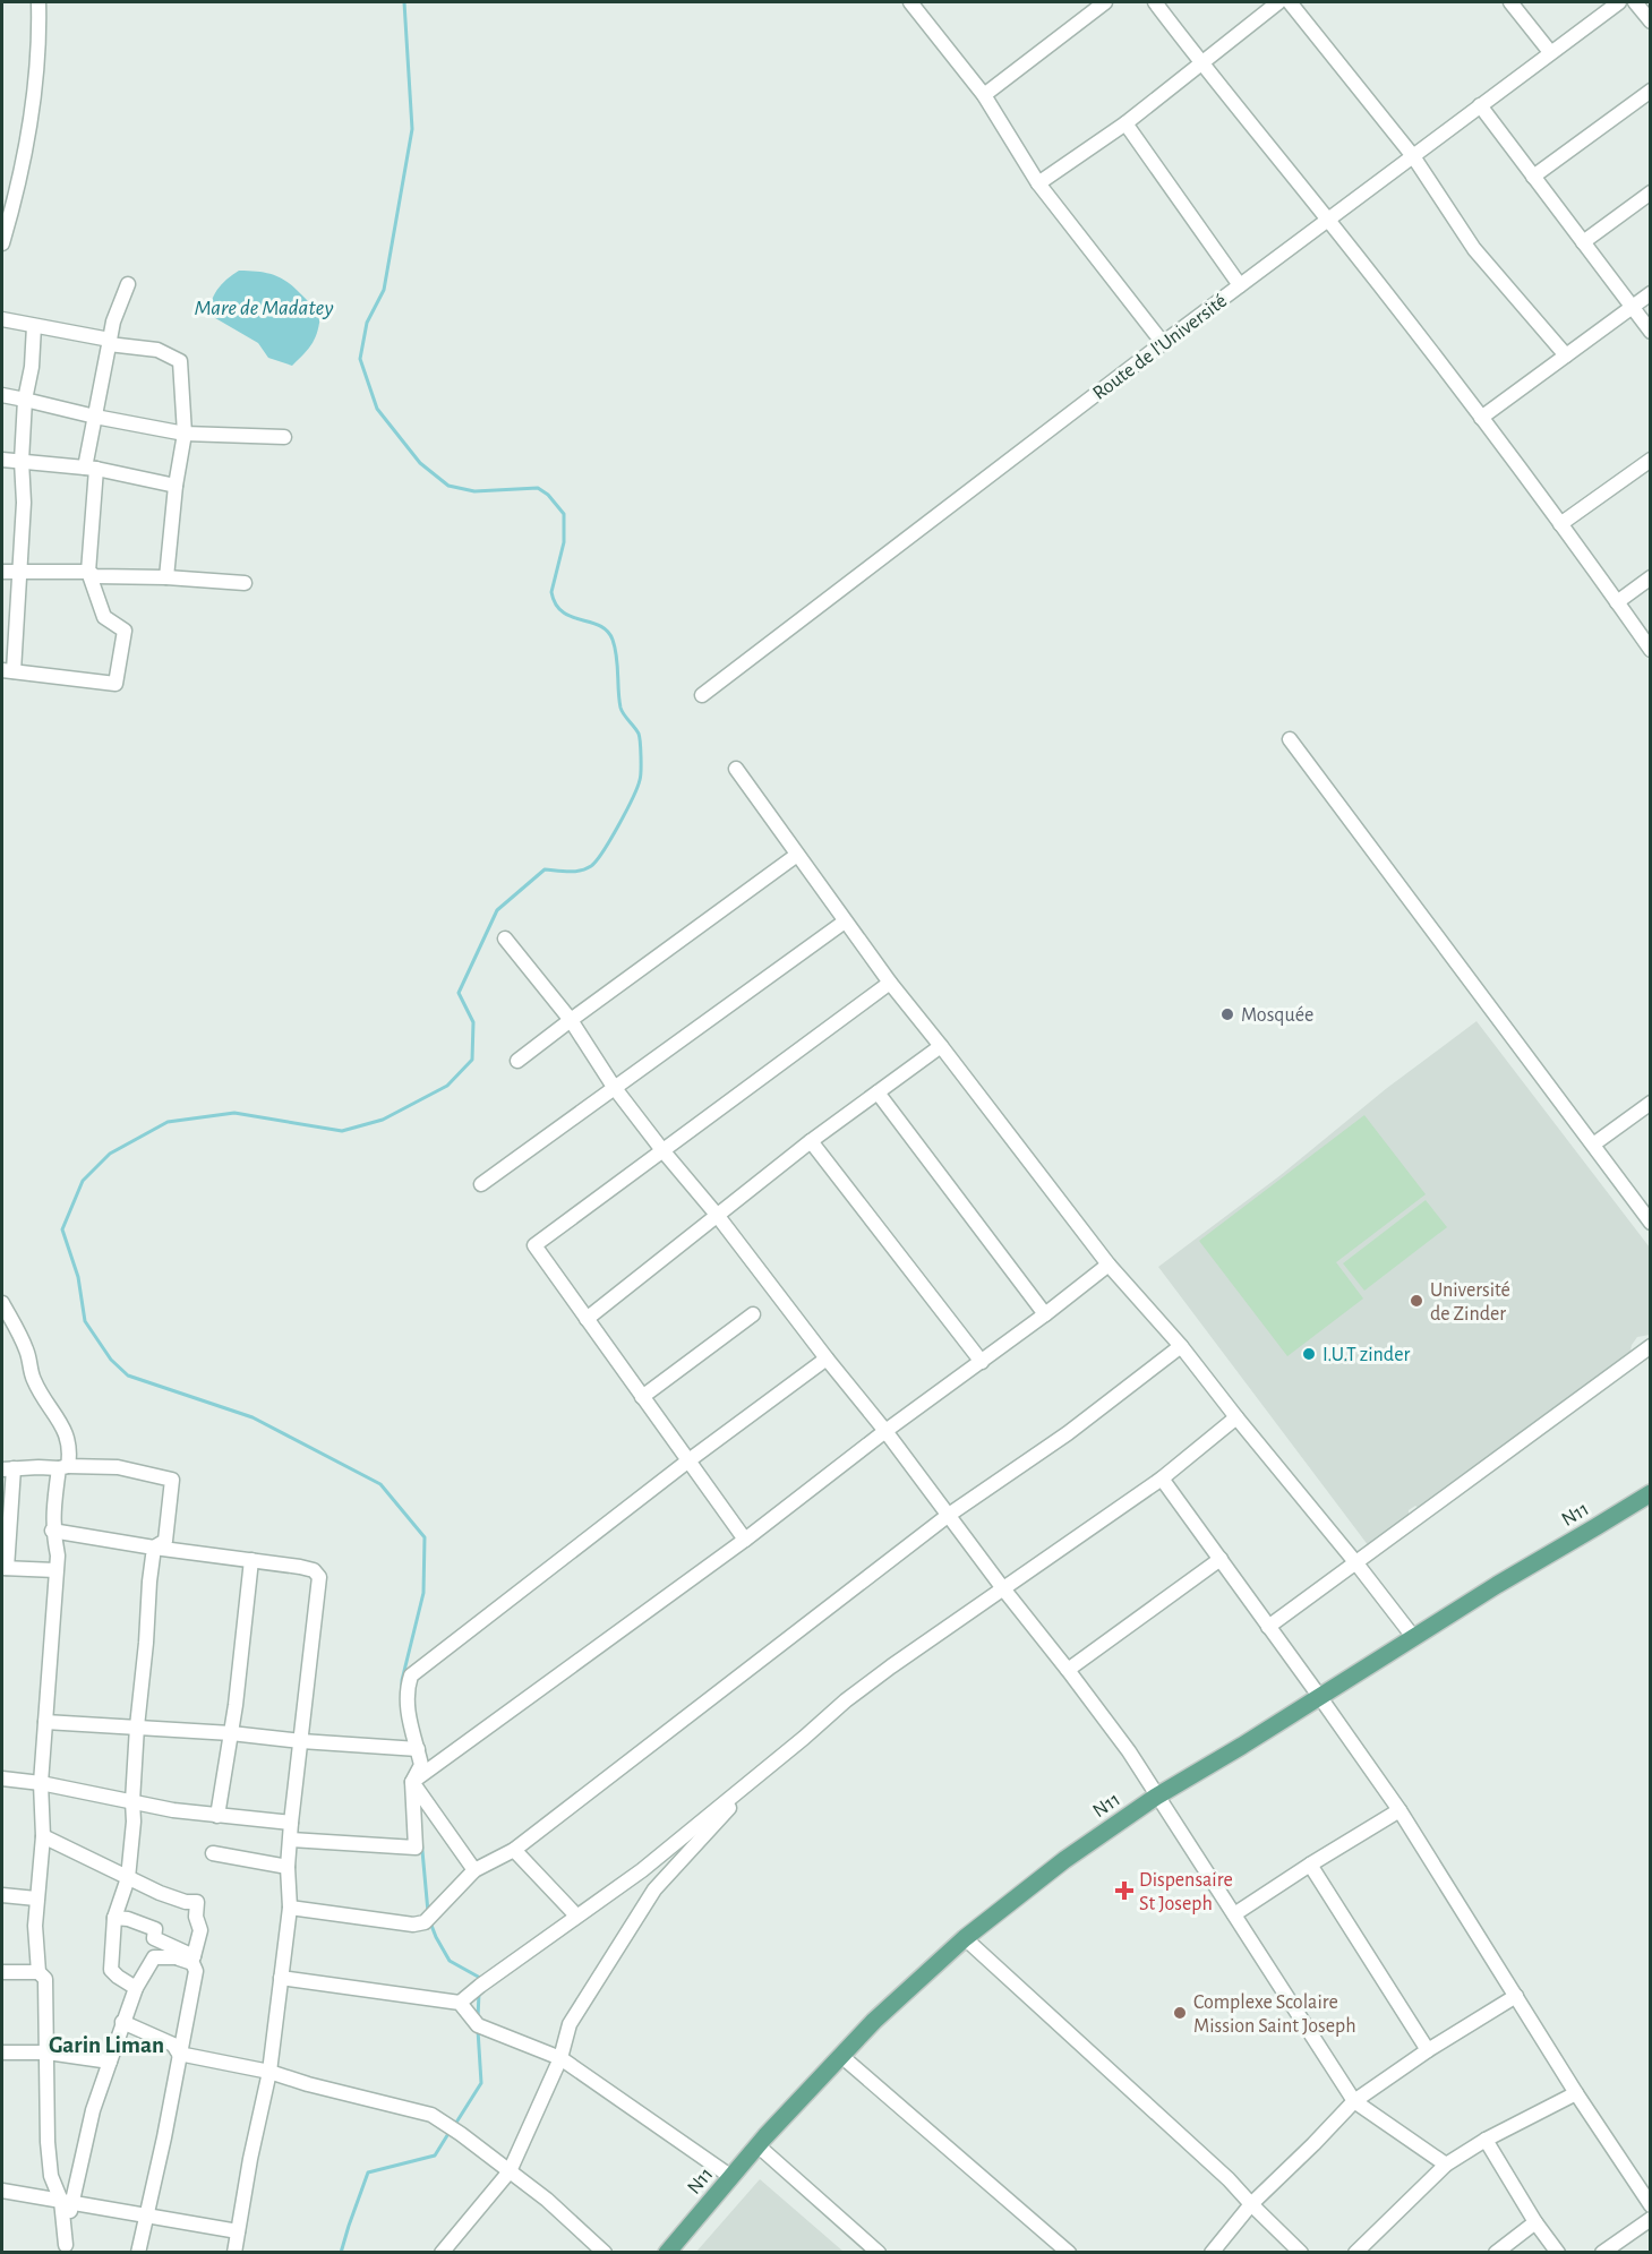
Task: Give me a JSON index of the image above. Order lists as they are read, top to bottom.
{
  "streets": {
    "main road": ["N11"],
    "street": ["Route de l'Université"]
  },
  "districts": ["Garin Liman"],
  "water": ["Mare de Madatey"],
  "places": {
    "other": [
      "Mosquée",
      "Université de Zinder",
      "I.U.T zinder",
      "Complexe Scolaire Mission Saint Joseph"
    ],
    "health": ["Dispensaire St Joseph"]
  }
}
